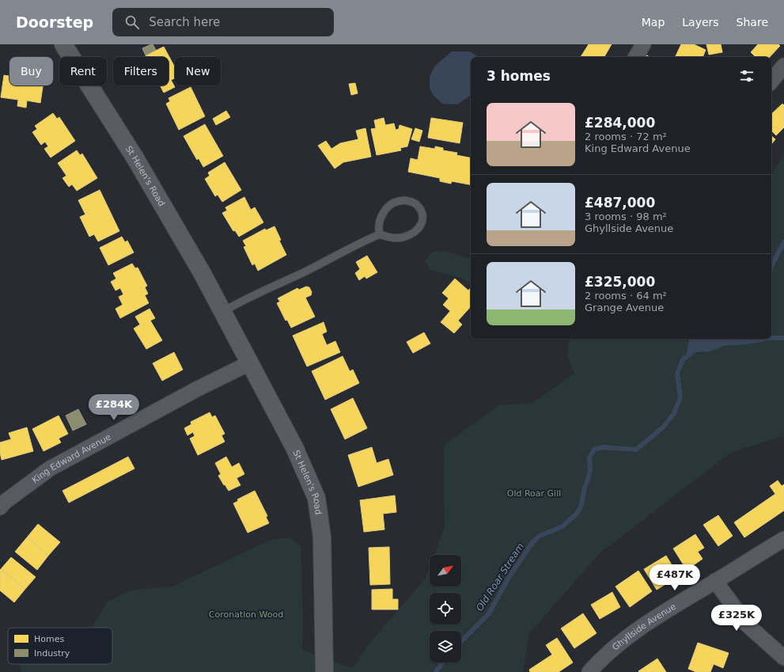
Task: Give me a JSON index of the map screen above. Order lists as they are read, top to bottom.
{
  "streets": {
    "main road": ["St Helen's Road"],
    "street": ["King Edward Avenue", "Ghyllside Avenue"]
  },
  "crossings": [
    ["St Helen's Road", "King Edward Avenue"]
  ],
  "water": ["Old Roar Stream"],
  "parks": ["Old Roar Gill", "Coronation Wood"],
  "legend": ["Homes", "Industry"],
  "north": "top right",
  "page": {
    "header": "Doorstep",
    "search": "Search here",
    "nav": ["Map", "Layers", "Share"],
    "chip": [
      "Buy",
      "Rent",
      "Filters",
      "New"
    ],
    "heading": "3 homes",
    "list": [
      {
        "name": "£284,000",
        "note": "2 rooms · 72 m² · King Edward Avenue"
      },
      {
        "name": "£487,000",
        "note": "3 rooms · 98 m² · Ghyllside Avenue"
      },
      {
        "name": "£325,000",
        "note": "2 rooms · 64 m² · Grange Avenue"
      }
    ],
    "price": ["£284K", "£487K", "£325K"]
  }
}
